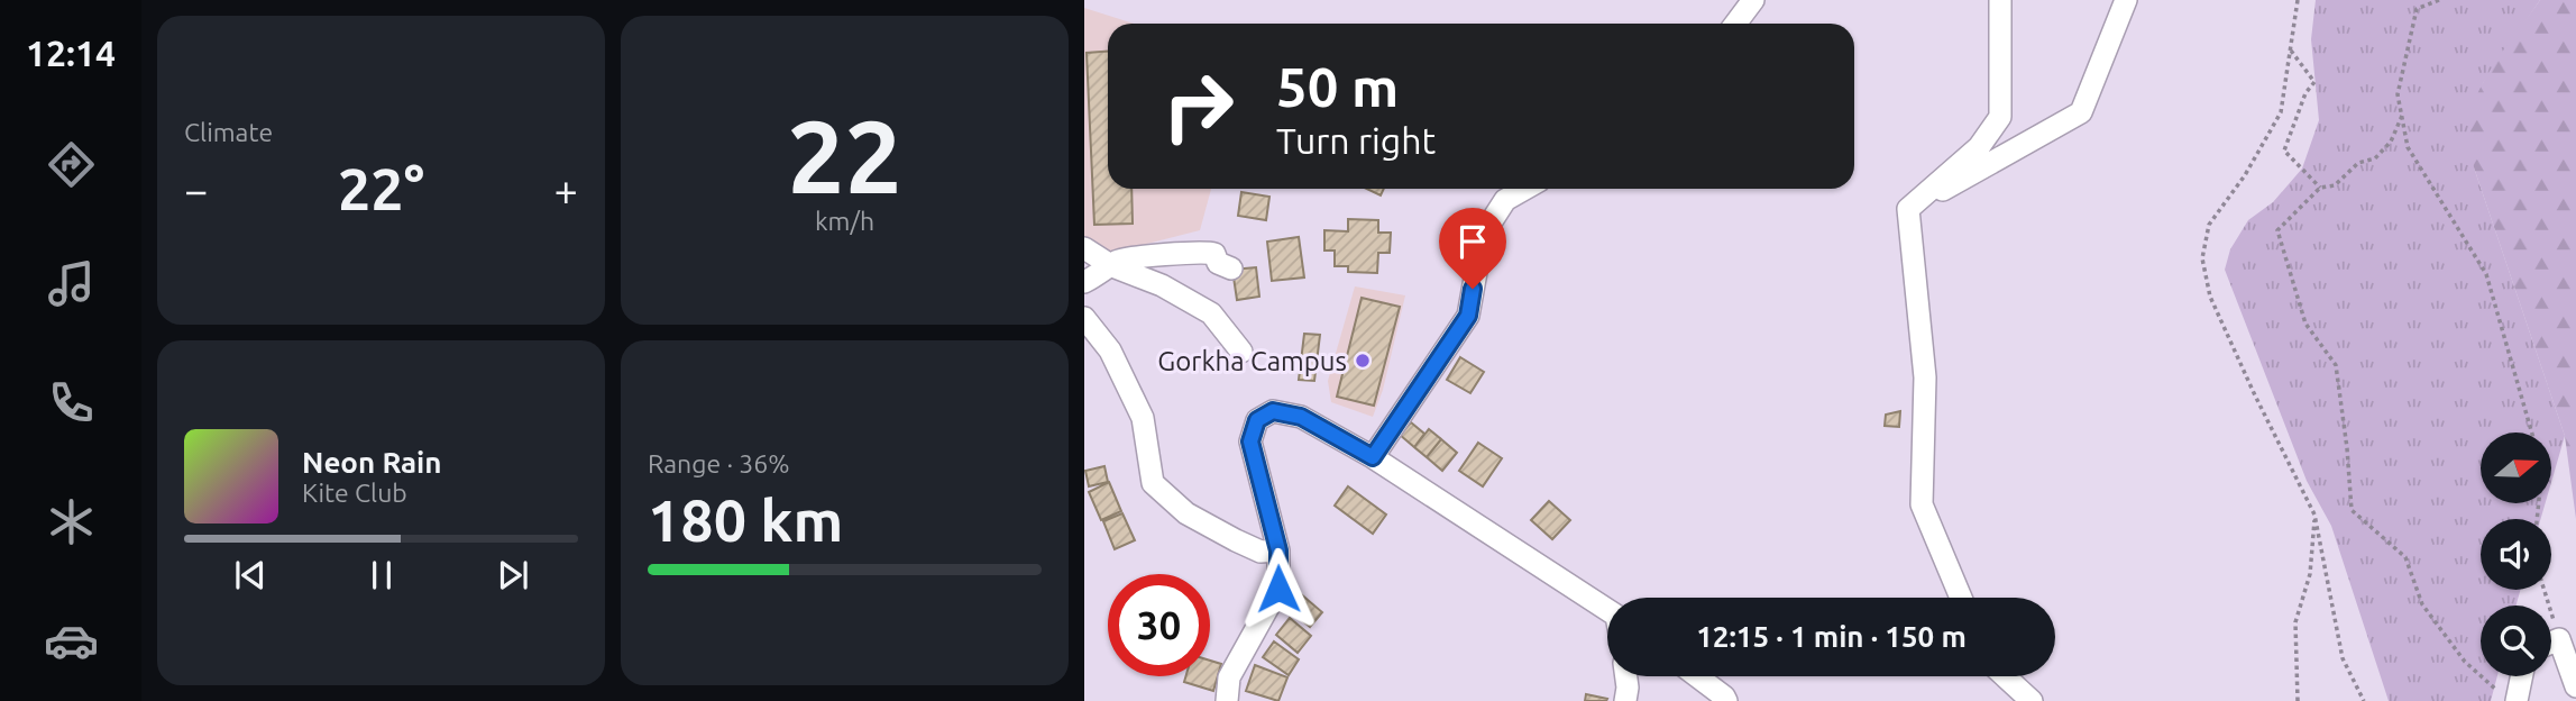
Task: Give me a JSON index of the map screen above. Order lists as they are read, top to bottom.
{
  "places": ["Gorkha Campus"],
  "north": "right",
  "page": {
    "tabs": "12:14",
    "tile": [
      "Climate",
      ["22", "km/h"],
      ["Range · 36%", "180 km"]
    ],
    "turn": ["50 m", "Turn right"],
    "heat": ["−", "22°", "+"],
    "song": ["Neon Rain", "Kite Club"],
    "limit": "30",
    "trip": "12:15 · 1 min · 150 m"
  }
}
